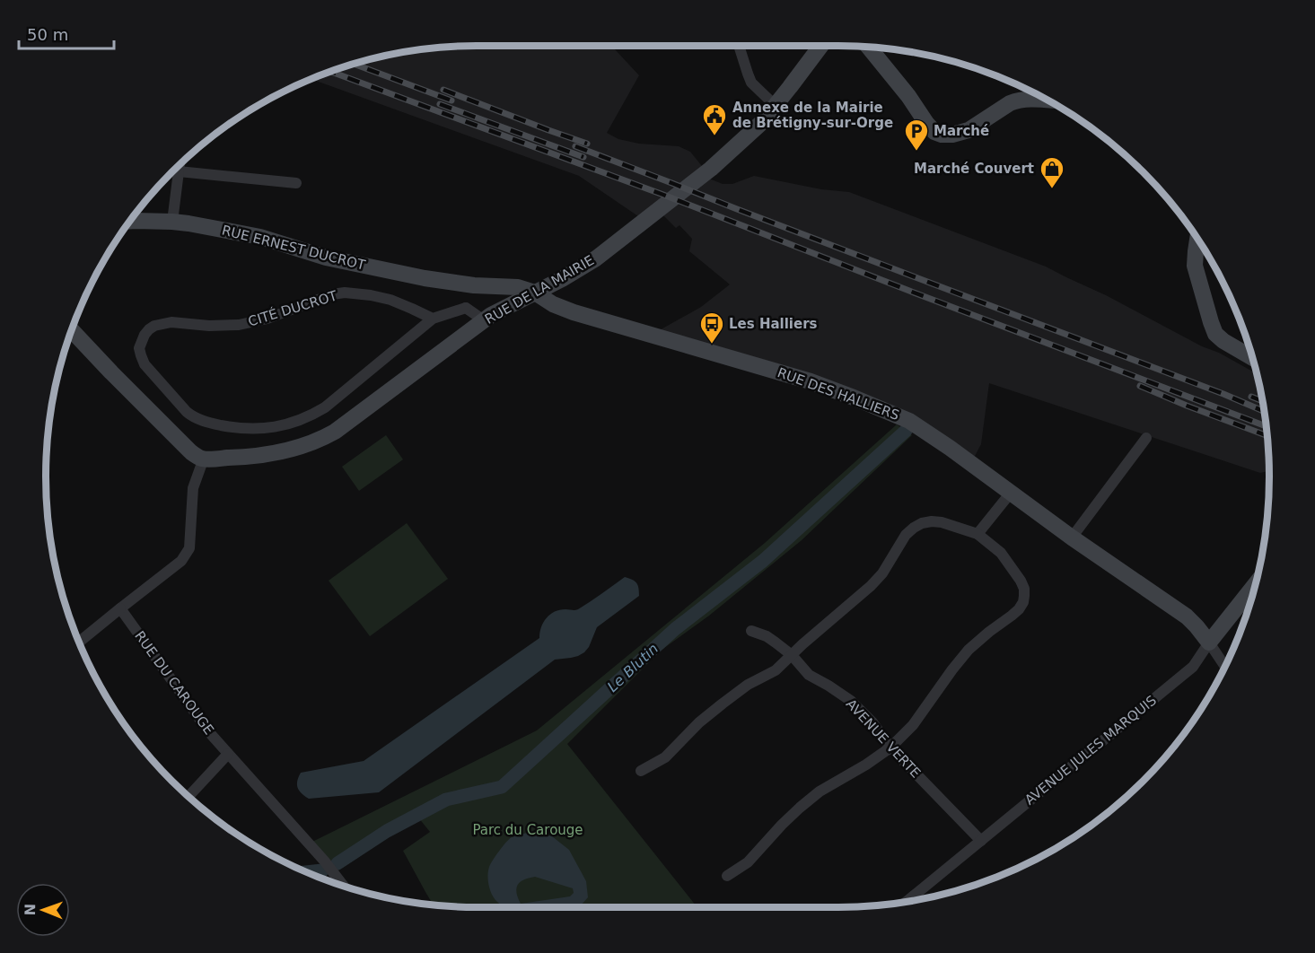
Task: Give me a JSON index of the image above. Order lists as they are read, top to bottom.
{
  "streets": {
    "main road": [
      "RUE ERNEST DUCROT",
      "RUE DE LA MAIRIE",
      "RUE DES HALLIERS",
      "AVENUE JULES MARQUIS"
    ],
    "street": ["CITÉ DUCROT", "RUE DU CAROUGE", "AVENUE VERTE"]
  },
  "crossings": [
    ["RUE ERNEST DUCROT", "RUE DE LA MAIRIE"],
    ["RUE ERNEST DUCROT", "CITÉ DUCROT"],
    ["RUE ERNEST DUCROT", "RUE DES HALLIERS"],
    ["RUE DE LA MAIRIE", "RUE DES HALLIERS"],
    ["RUE DES HALLIERS", "AVENUE JULES MARQUIS"],
    ["AVENUE VERTE", "AVENUE JULES MARQUIS"]
  ],
  "water": ["Le Blutin"],
  "parks": ["Parc du Carouge"],
  "places": {
    "public building": ["Annexe de la Mairie de Brétigny-sur-Orge"],
    "parking": ["Marché"],
    "shop": ["Marché Couvert"],
    "bus stop": ["Les Halliers"]
  },
  "scale_bar": "50 m",
  "north": "left"
}
